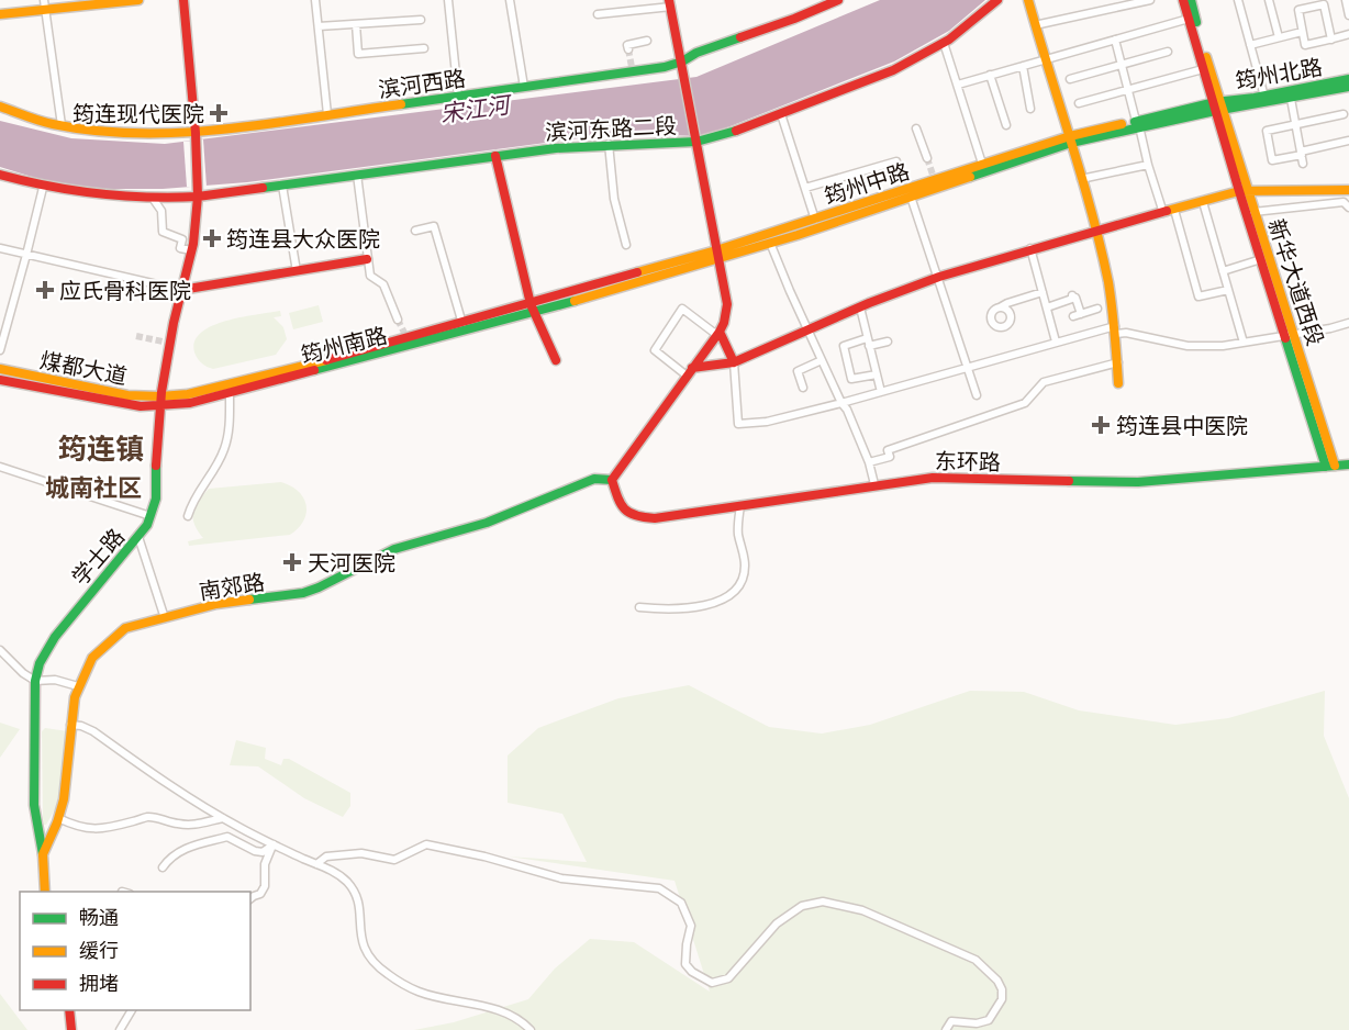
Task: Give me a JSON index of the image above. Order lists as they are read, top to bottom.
{
  "streets": {
    "main road": [
      "筠州北路",
      "滨河西路",
      "滨河东路二段",
      "筠州中路",
      "新华大道西段",
      "筠州南路",
      "煤都大道",
      "东环路",
      "学士路",
      "南郊路"
    ]
  },
  "crossings": [
    ["筠州北路", "筠州中路"],
    ["筠州北路", "新华大道西段"],
    ["滨河西路", "学士路"],
    ["滨河东路二段", "学士路"],
    ["筠州中路", "新华大道西段"],
    ["筠州中路", "筠州南路"],
    ["新华大道西段", "东环路"],
    ["筠州南路", "煤都大道"],
    ["筠州南路", "学士路"],
    ["煤都大道", "学士路"],
    ["东环路", "南郊路"],
    ["学士路", "南郊路"]
  ],
  "districts": ["筠连镇", "城南社区"],
  "water": ["宋江河"],
  "places": {
    "health": [
      "筠连现代医院",
      "筠连县大众医院",
      "应氏骨科医院",
      "筠连县中医院",
      "天河医院"
    ]
  },
  "legend": ["畅通", "缓行", "拥堵"]
}
